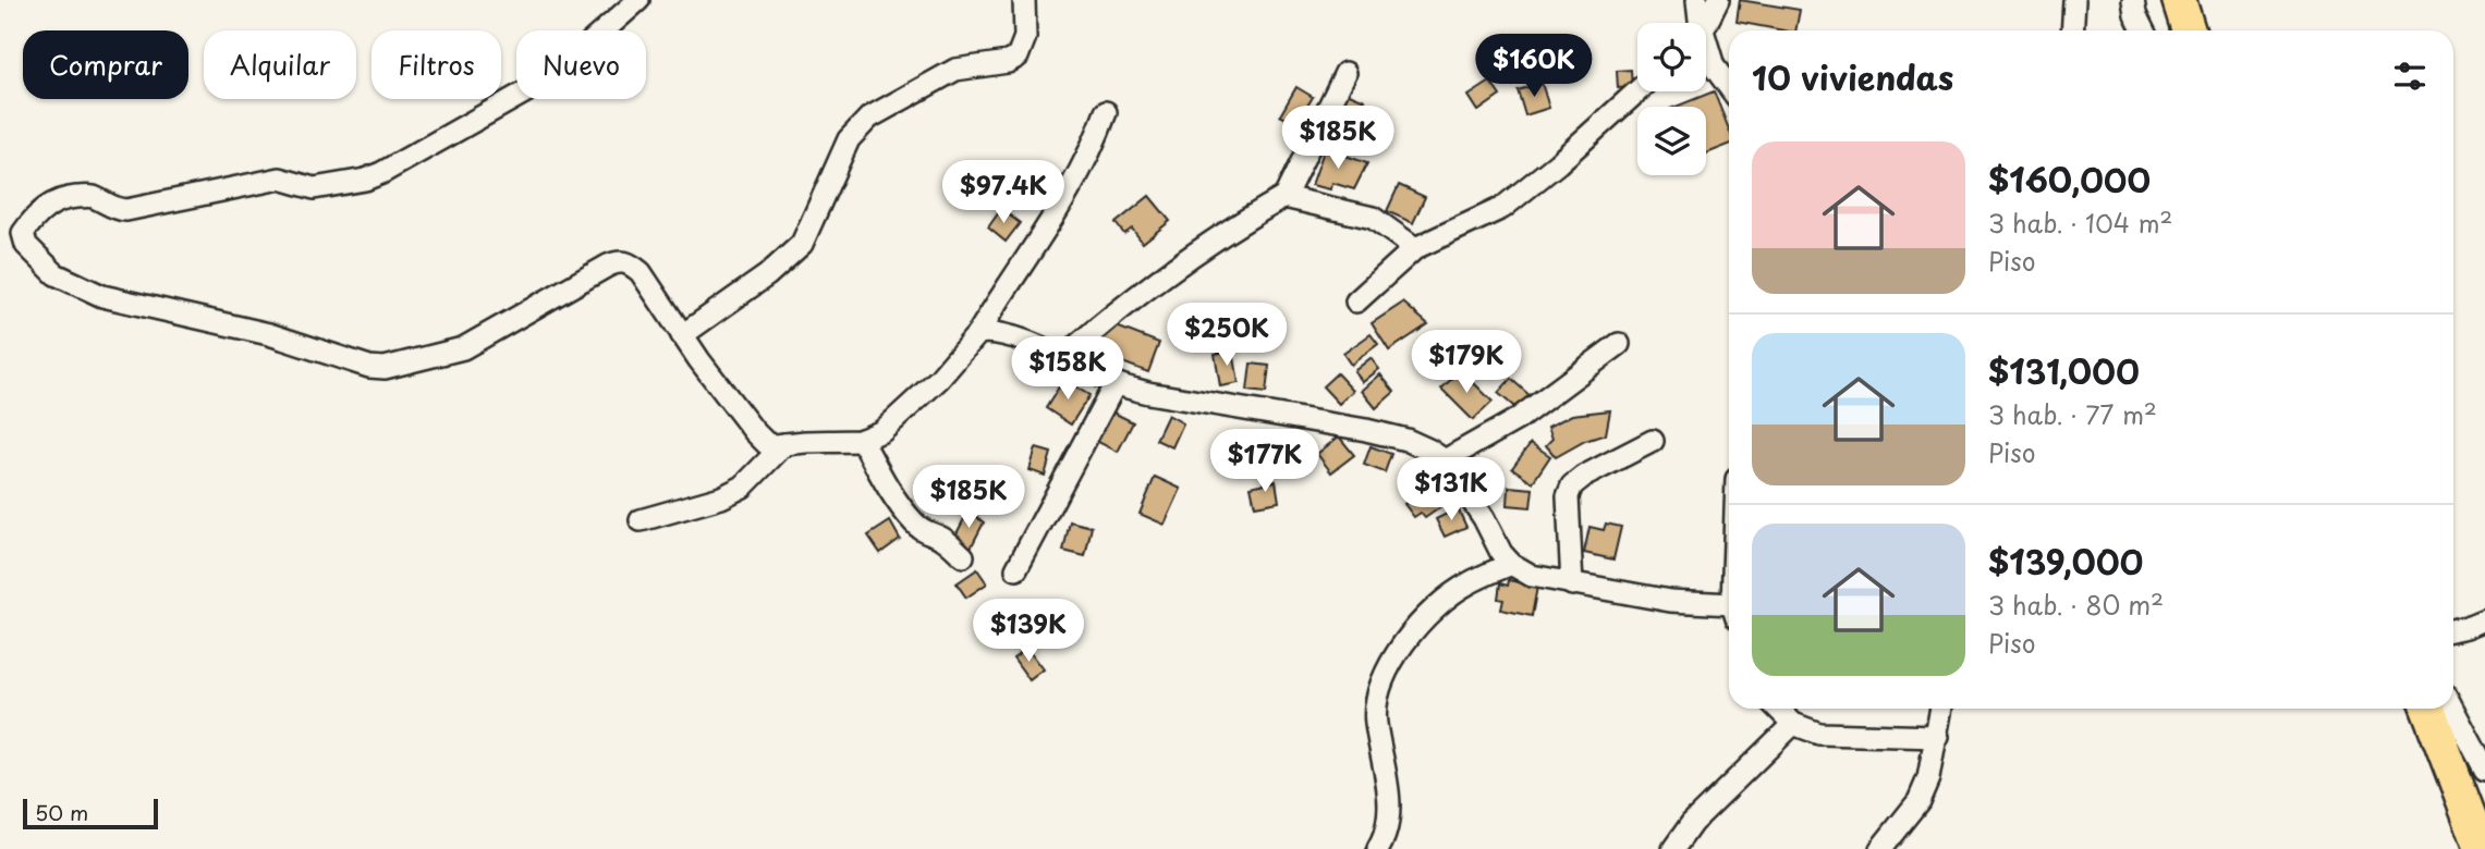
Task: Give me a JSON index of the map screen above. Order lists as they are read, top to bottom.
{
  "scale_bar": "50 m",
  "page": {
    "chip": [
      "Comprar",
      "Alquilar",
      "Filtros",
      "Nuevo"
    ],
    "heading": "10 viviendas",
    "price": [
      "$160K",
      "$185K",
      "$97.4K",
      "$250K",
      "$179K",
      "$158K",
      "$177K",
      "$131K",
      "$185K",
      "$139K"
    ],
    "list": [
      {
        "name": "$160,000",
        "note": "3 hab. · 104 m² · Piso"
      },
      {
        "name": "$131,000",
        "note": "3 hab. · 77 m² · Piso"
      },
      {
        "name": "$139,000",
        "note": "3 hab. · 80 m² · Piso"
      }
    ],
    "scale": "50 m"
  }
}
